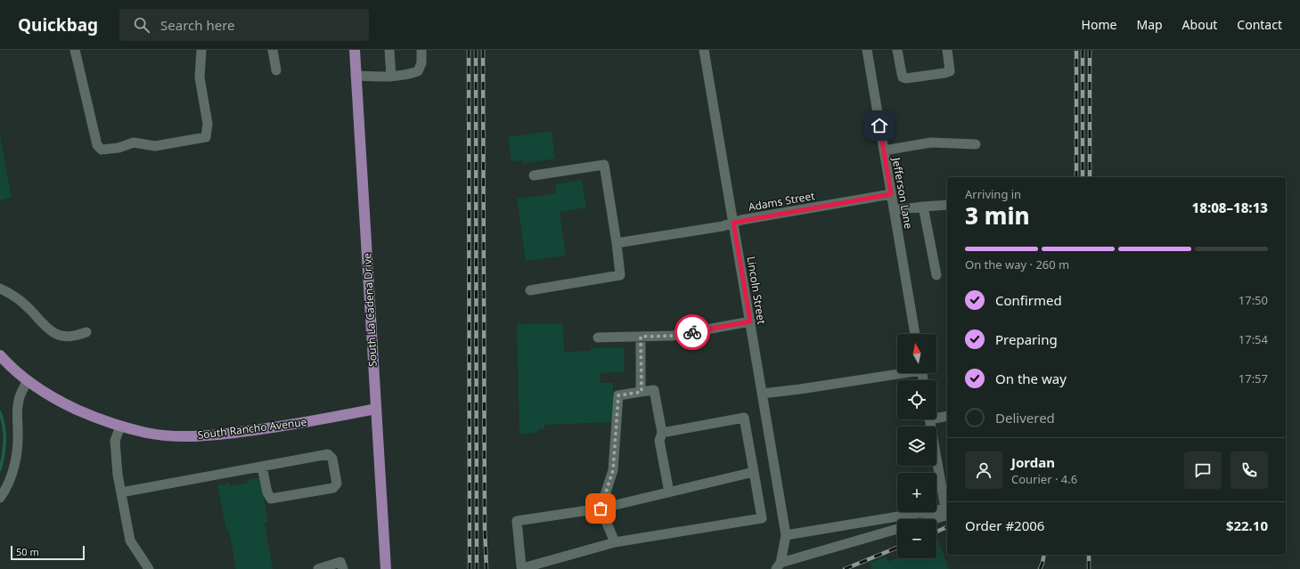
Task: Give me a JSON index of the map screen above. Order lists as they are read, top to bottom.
{
  "streets": {
    "main road": ["South La Cadena Drive", "South Rancho Avenue"],
    "street": ["Jefferson Lane", "Adams Street", "Lincoln Street"]
  },
  "crossings": [
    ["Jefferson Lane", "Adams Street"],
    ["Adams Street", "Lincoln Street"],
    ["South La Cadena Drive", "South Rancho Avenue"]
  ],
  "scale_bar": "50 m",
  "north": "top",
  "page": {
    "header": "Quickbag",
    "search": "Search here",
    "nav": [
      "Home",
      "Map",
      "About",
      "Contact"
    ],
    "heading": ["3 min", "Arriving in", "18:08–18:13"],
    "panel": [
      "Jordan",
      "Courier · 4.6",
      "Order #2006",
      "$22.10"
    ],
    "bar": "On the way · 260 m",
    "list": [
      ["Confirmed", "17:50"],
      ["Preparing", "17:54"],
      ["On the way", "17:57"],
      "Delivered"
    ],
    "map_buttons": ["+", "−"],
    "scale": "50 m"
  }
}
